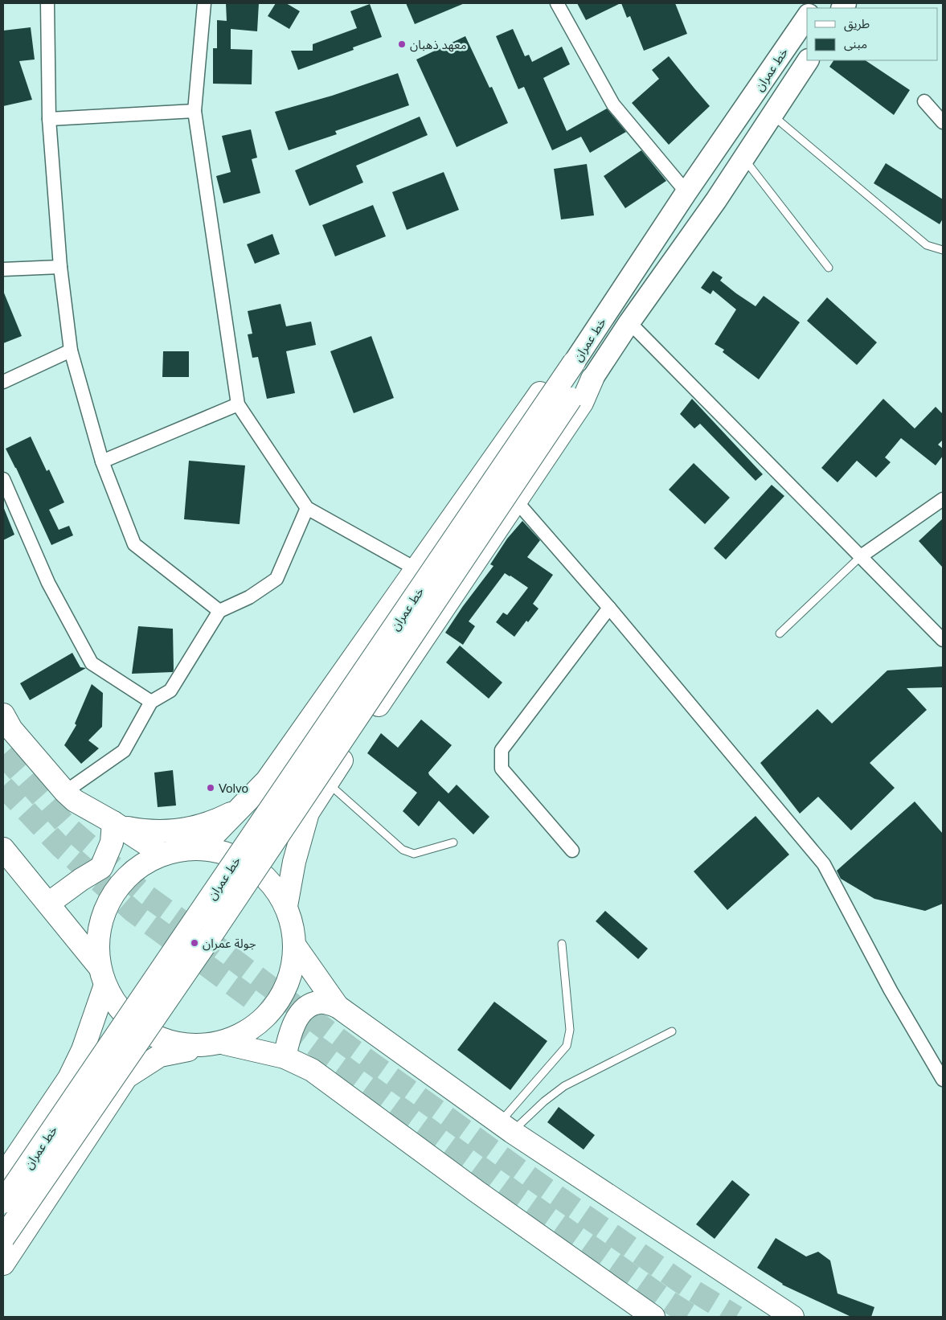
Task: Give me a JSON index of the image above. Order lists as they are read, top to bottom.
{
  "streets": {
    "highway": ["خط عمران"]
  },
  "places": ["معهد ذهبان", "Volvo", "جولة عمران"],
  "legend": ["طريق", "مبنى"]
}
